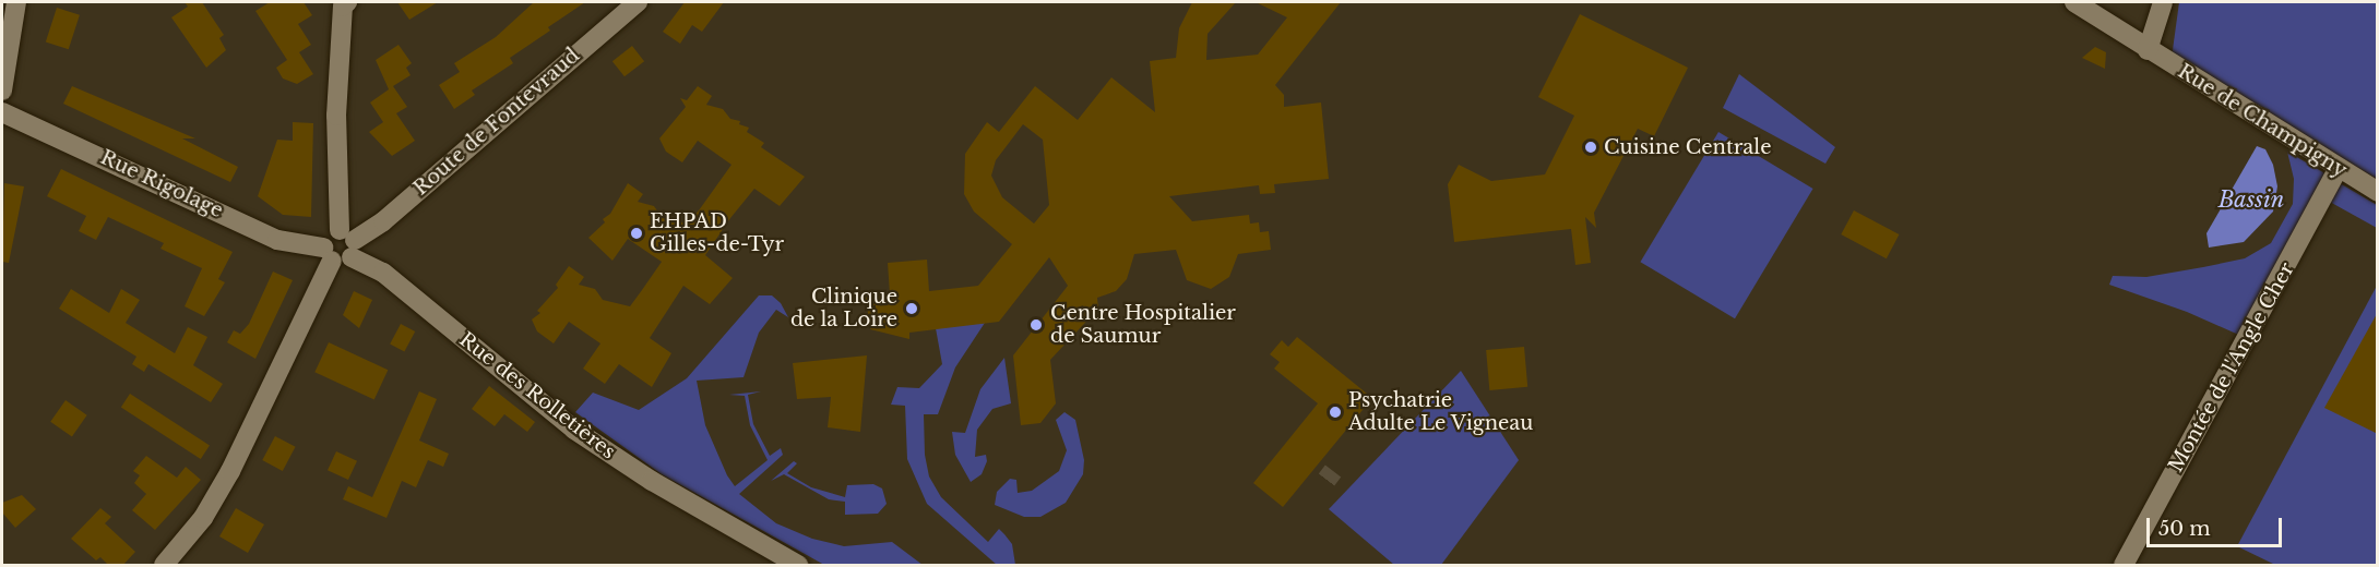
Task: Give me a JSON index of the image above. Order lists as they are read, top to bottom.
{
  "streets": {
    "street": [
      "Rue de Champigny",
      "Route de Fontevraud",
      "Rue Rigolage",
      "Montée de l'Angle Cher",
      "Rue des Rolletières"
    ]
  },
  "crossings": [
    ["Rue de Champigny", "Montée de l'Angle Cher"],
    ["Route de Fontevraud", "Rue Rigolage"],
    ["Route de Fontevraud", "Rue des Rolletières"],
    ["Rue Rigolage", "Rue des Rolletières"]
  ],
  "water": ["Bassin"],
  "places": [
    "Cuisine Centrale",
    "EHPAD Gilles-de-Tyr",
    "Clinique de la Loire",
    "Centre Hospitalier de Saumur",
    "Psychatrie Adulte Le Vigneau"
  ],
  "scale_bar": "50 m"
}
